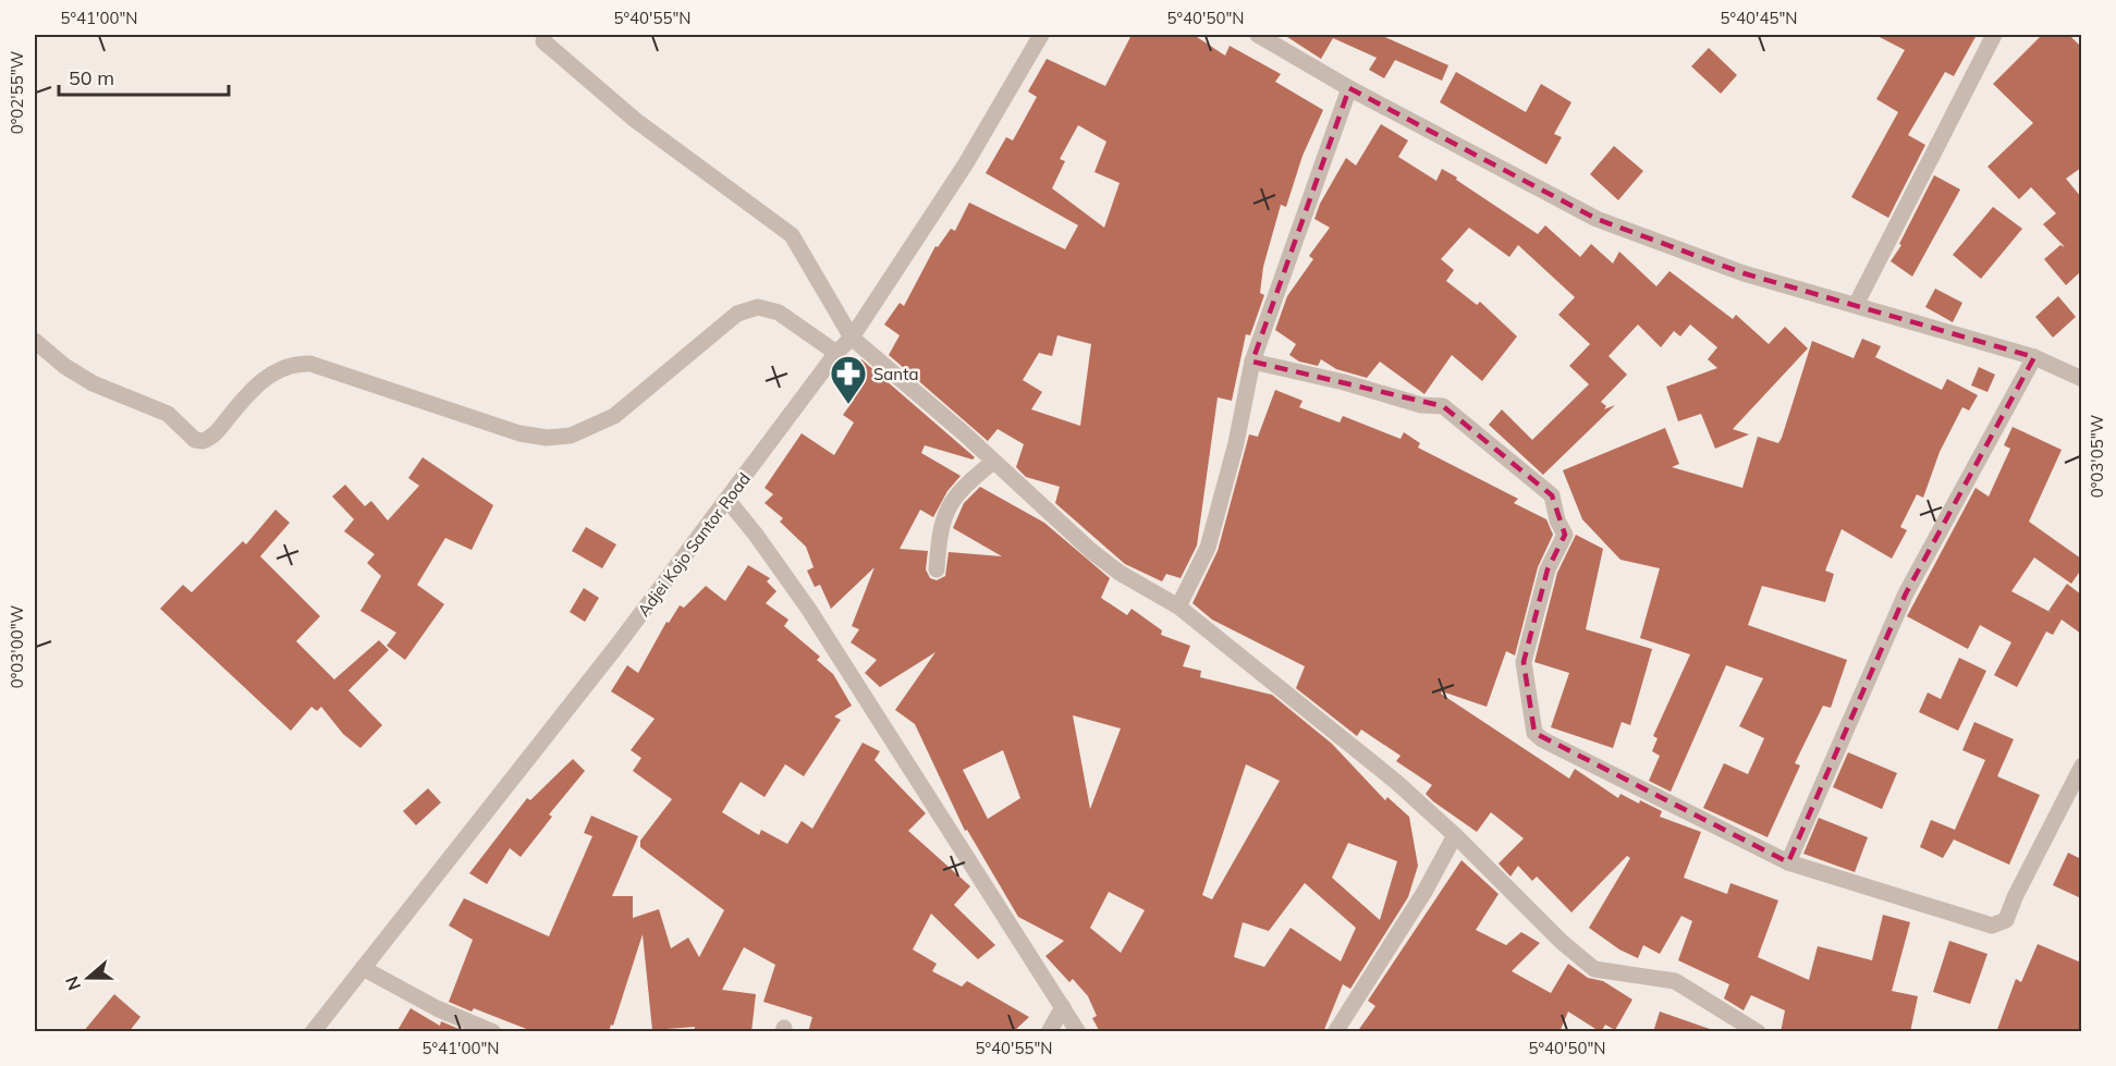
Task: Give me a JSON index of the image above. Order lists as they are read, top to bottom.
{
  "streets": {
    "street": ["Adjei Kojo Santor Road"]
  },
  "places": {
    "pharmacy": ["Santa"]
  },
  "scale_bar": "50 m",
  "north": "left",
  "coordinates": [
    "5°41'00\"N",
    "5°40'55\"N",
    "5°40'50\"N",
    "5°40'45\"N",
    "0°02'55\"W",
    "0°03'05\"W",
    "0°03'00\"W"
  ]
}
